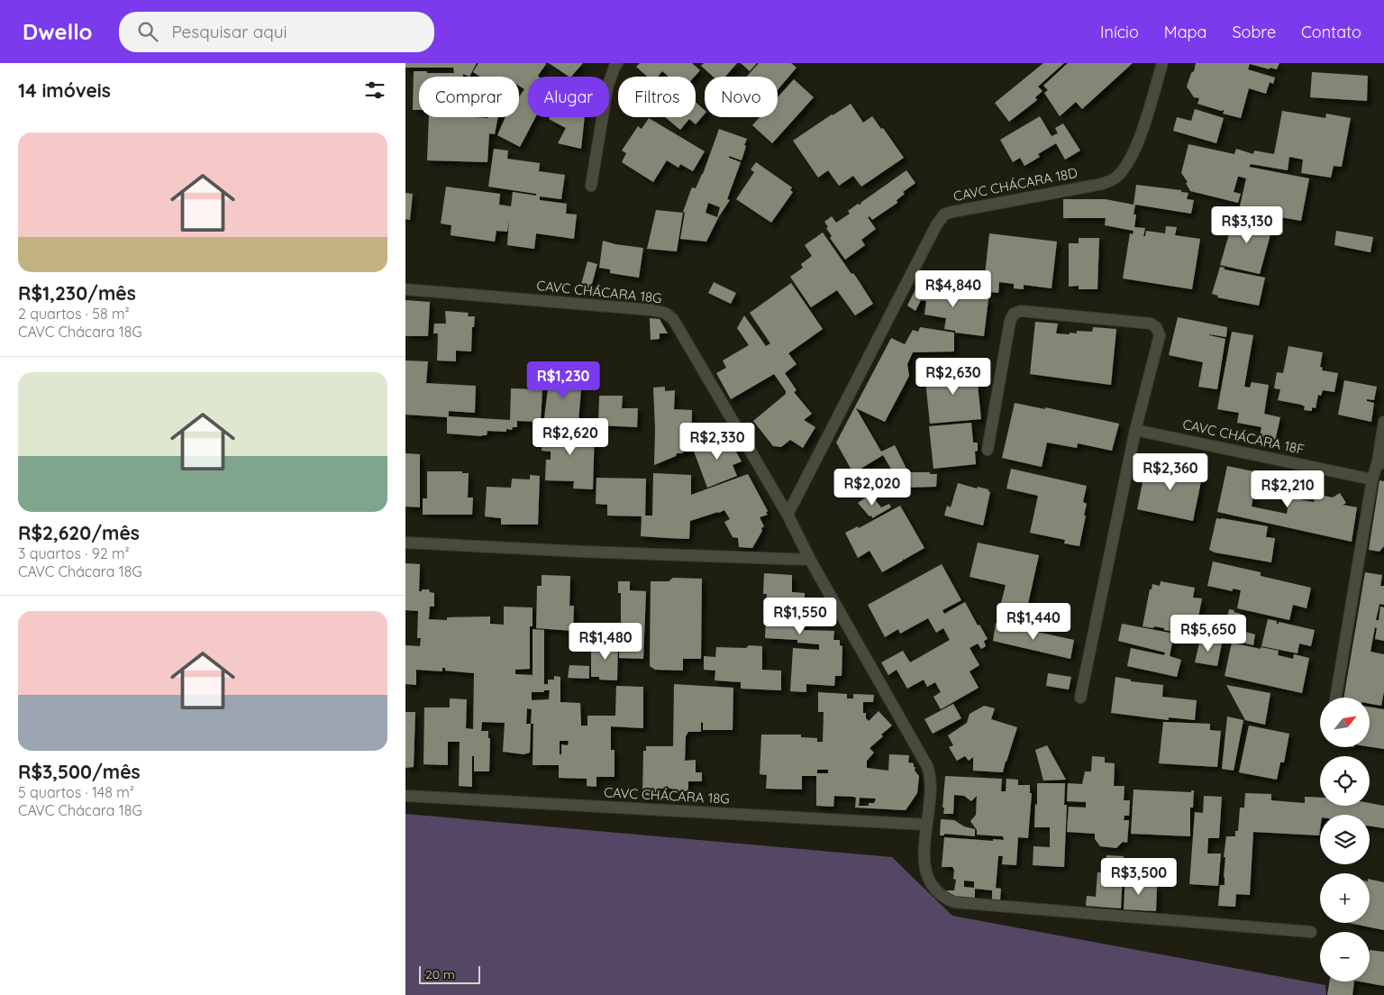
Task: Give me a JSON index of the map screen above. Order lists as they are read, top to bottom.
{
  "streets": {
    "street": ["CAVC CHÁCARA 18D", "CAVC CHÁCARA 18G", "CAVC CHÁCARA 18F"]
  },
  "crossings": [
    ["CAVC CHÁCARA 18D", "CAVC CHÁCARA 18G"]
  ],
  "scale_bar": "20 m",
  "north": "top right",
  "page": {
    "header": "Dwello",
    "search": "Pesquisar aqui",
    "nav": [
      "Início",
      "Mapa",
      "Sobre",
      "Contato"
    ],
    "heading": "14 imóveis",
    "chip": [
      "Comprar",
      "Alugar",
      "Filtros",
      "Novo"
    ],
    "list": [
      {
        "name": "R$1,230/mês",
        "note": "2 quartos · 58 m² · CAVC Chácara 18G"
      },
      {
        "name": "R$2,620/mês",
        "note": "3 quartos · 92 m² · CAVC Chácara 18G"
      },
      {
        "name": "R$3,500/mês",
        "note": "5 quartos · 148 m² · CAVC Chácara 18G"
      }
    ],
    "price": [
      "R$3,130",
      "R$4,840",
      "R$2,630",
      "R$1,230",
      "R$2,620",
      "R$2,330",
      "R$2,360",
      "R$2,020",
      "R$2,210",
      "R$1,550",
      "R$1,440",
      "R$5,650",
      "R$1,480",
      "R$3,500"
    ],
    "map_buttons": ["+", "−"],
    "scale": "20 m"
  }
}
